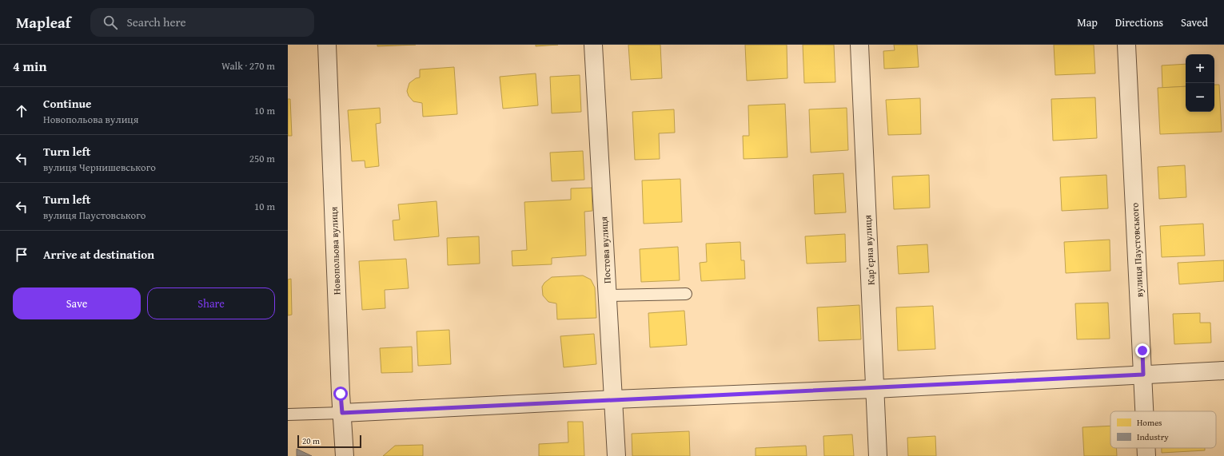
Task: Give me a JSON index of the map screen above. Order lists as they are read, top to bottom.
{
  "streets": {
    "street": [
      "Постова вулиця",
      "Карʼєрна вулиця",
      "вулиця Паустовського",
      "Новопольова вулиця"
    ]
  },
  "legend": ["Homes", "Industry"],
  "scale_bar": "20 m",
  "page": {
    "header": "Mapleaf",
    "search": "Search here",
    "nav": ["Map", "Directions", "Saved"],
    "heading": ["4 min", "Walk · 270 m"],
    "map_buttons": ["+", "−"],
    "list": [
      ["Continue", "Новопольова вулиця", "10 m"],
      ["Turn left", "вулиця Чернишевського", "250 m"],
      ["Turn left", "вулиця Паустовського", "10 m"],
      "Arrive at destination"
    ],
    "buttons": ["Save", "Share"],
    "scale": "20 m"
  }
}
